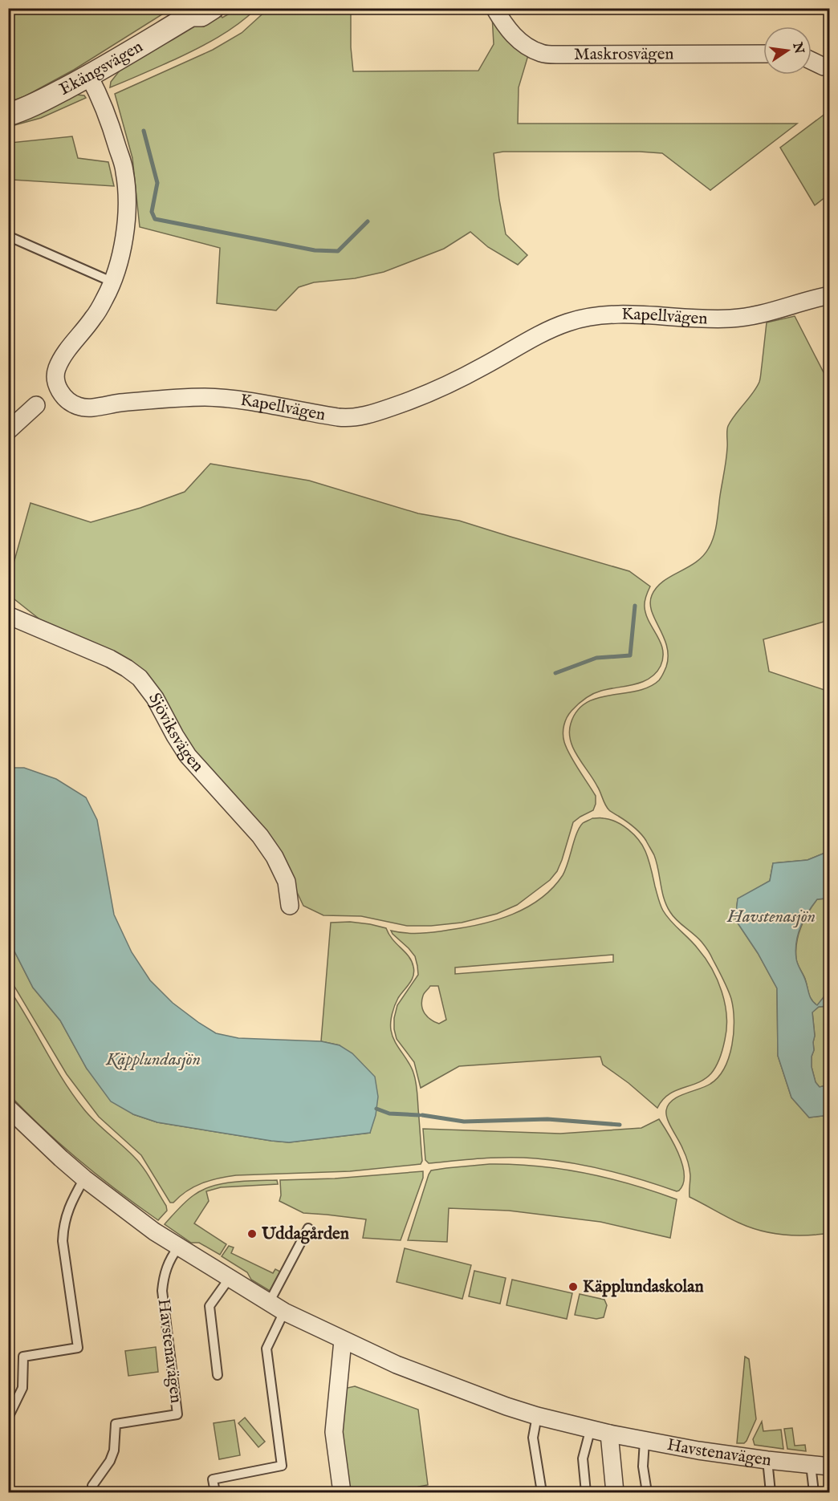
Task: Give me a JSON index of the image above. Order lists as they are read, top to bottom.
{
  "streets": {
    "street": [
      "Maskrosvägen",
      "Ekängsvägen",
      "Kapellvägen",
      "Sjöviksvägen",
      "Havstenavägen"
    ]
  },
  "crossings": [
    ["Ekängsvägen", "Kapellvägen"]
  ],
  "water": ["Havstenasjön", "Käpplundasjön"],
  "places": ["Uddagården", "Käpplundaskolan"],
  "north": "right"
}
